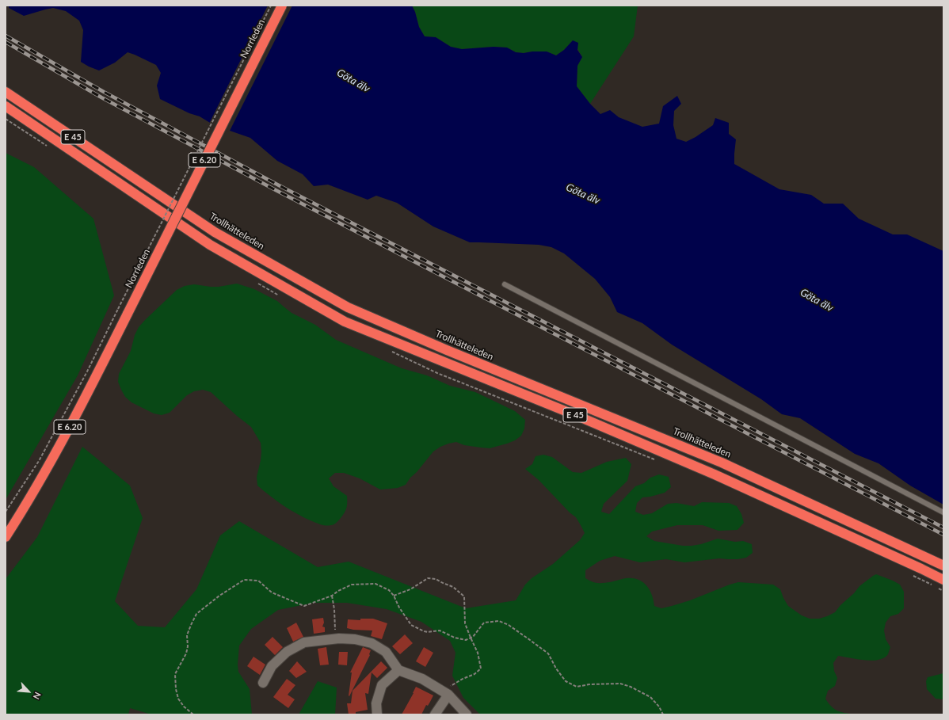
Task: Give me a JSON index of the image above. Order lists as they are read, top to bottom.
{
  "streets": {
    "highway": [
      "Norrleden",
      "E 45",
      "E 6.20",
      "Trollhätteleden"
    ]
  },
  "water": ["Göta älv"],
  "north": "bottom right"
}
